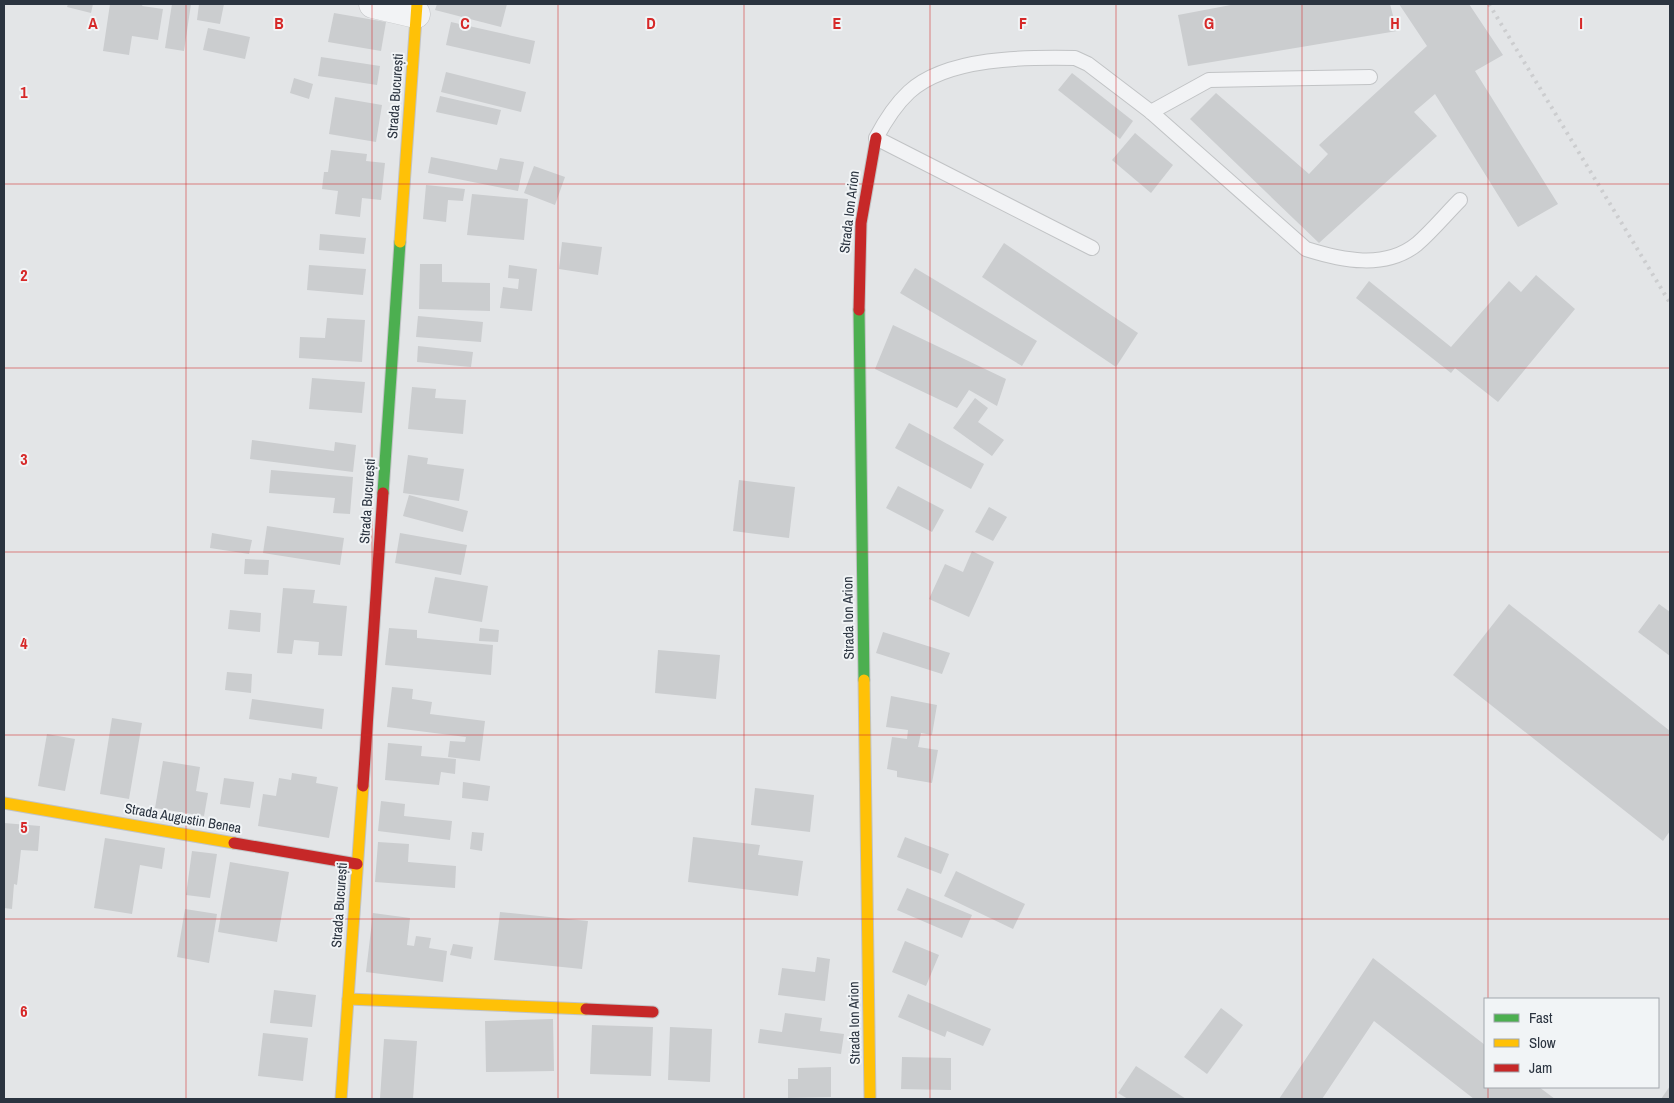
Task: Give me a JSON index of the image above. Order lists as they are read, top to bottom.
{
  "streets": {
    "street": ["Strada București", "Strada Ion Arion", "Strada Augustin Benea"]
  },
  "crossings": [
    ["Strada București", "Strada Augustin Benea"]
  ],
  "legend": ["Fast", "Slow", "Jam"],
  "grid": {
    "columns": [
      "A",
      "B",
      "C",
      "D",
      "E",
      "F",
      "G",
      "H",
      "I"
    ],
    "rows": [
      "1",
      "2",
      "3",
      "4",
      "5",
      "6"
    ]
  }
}
